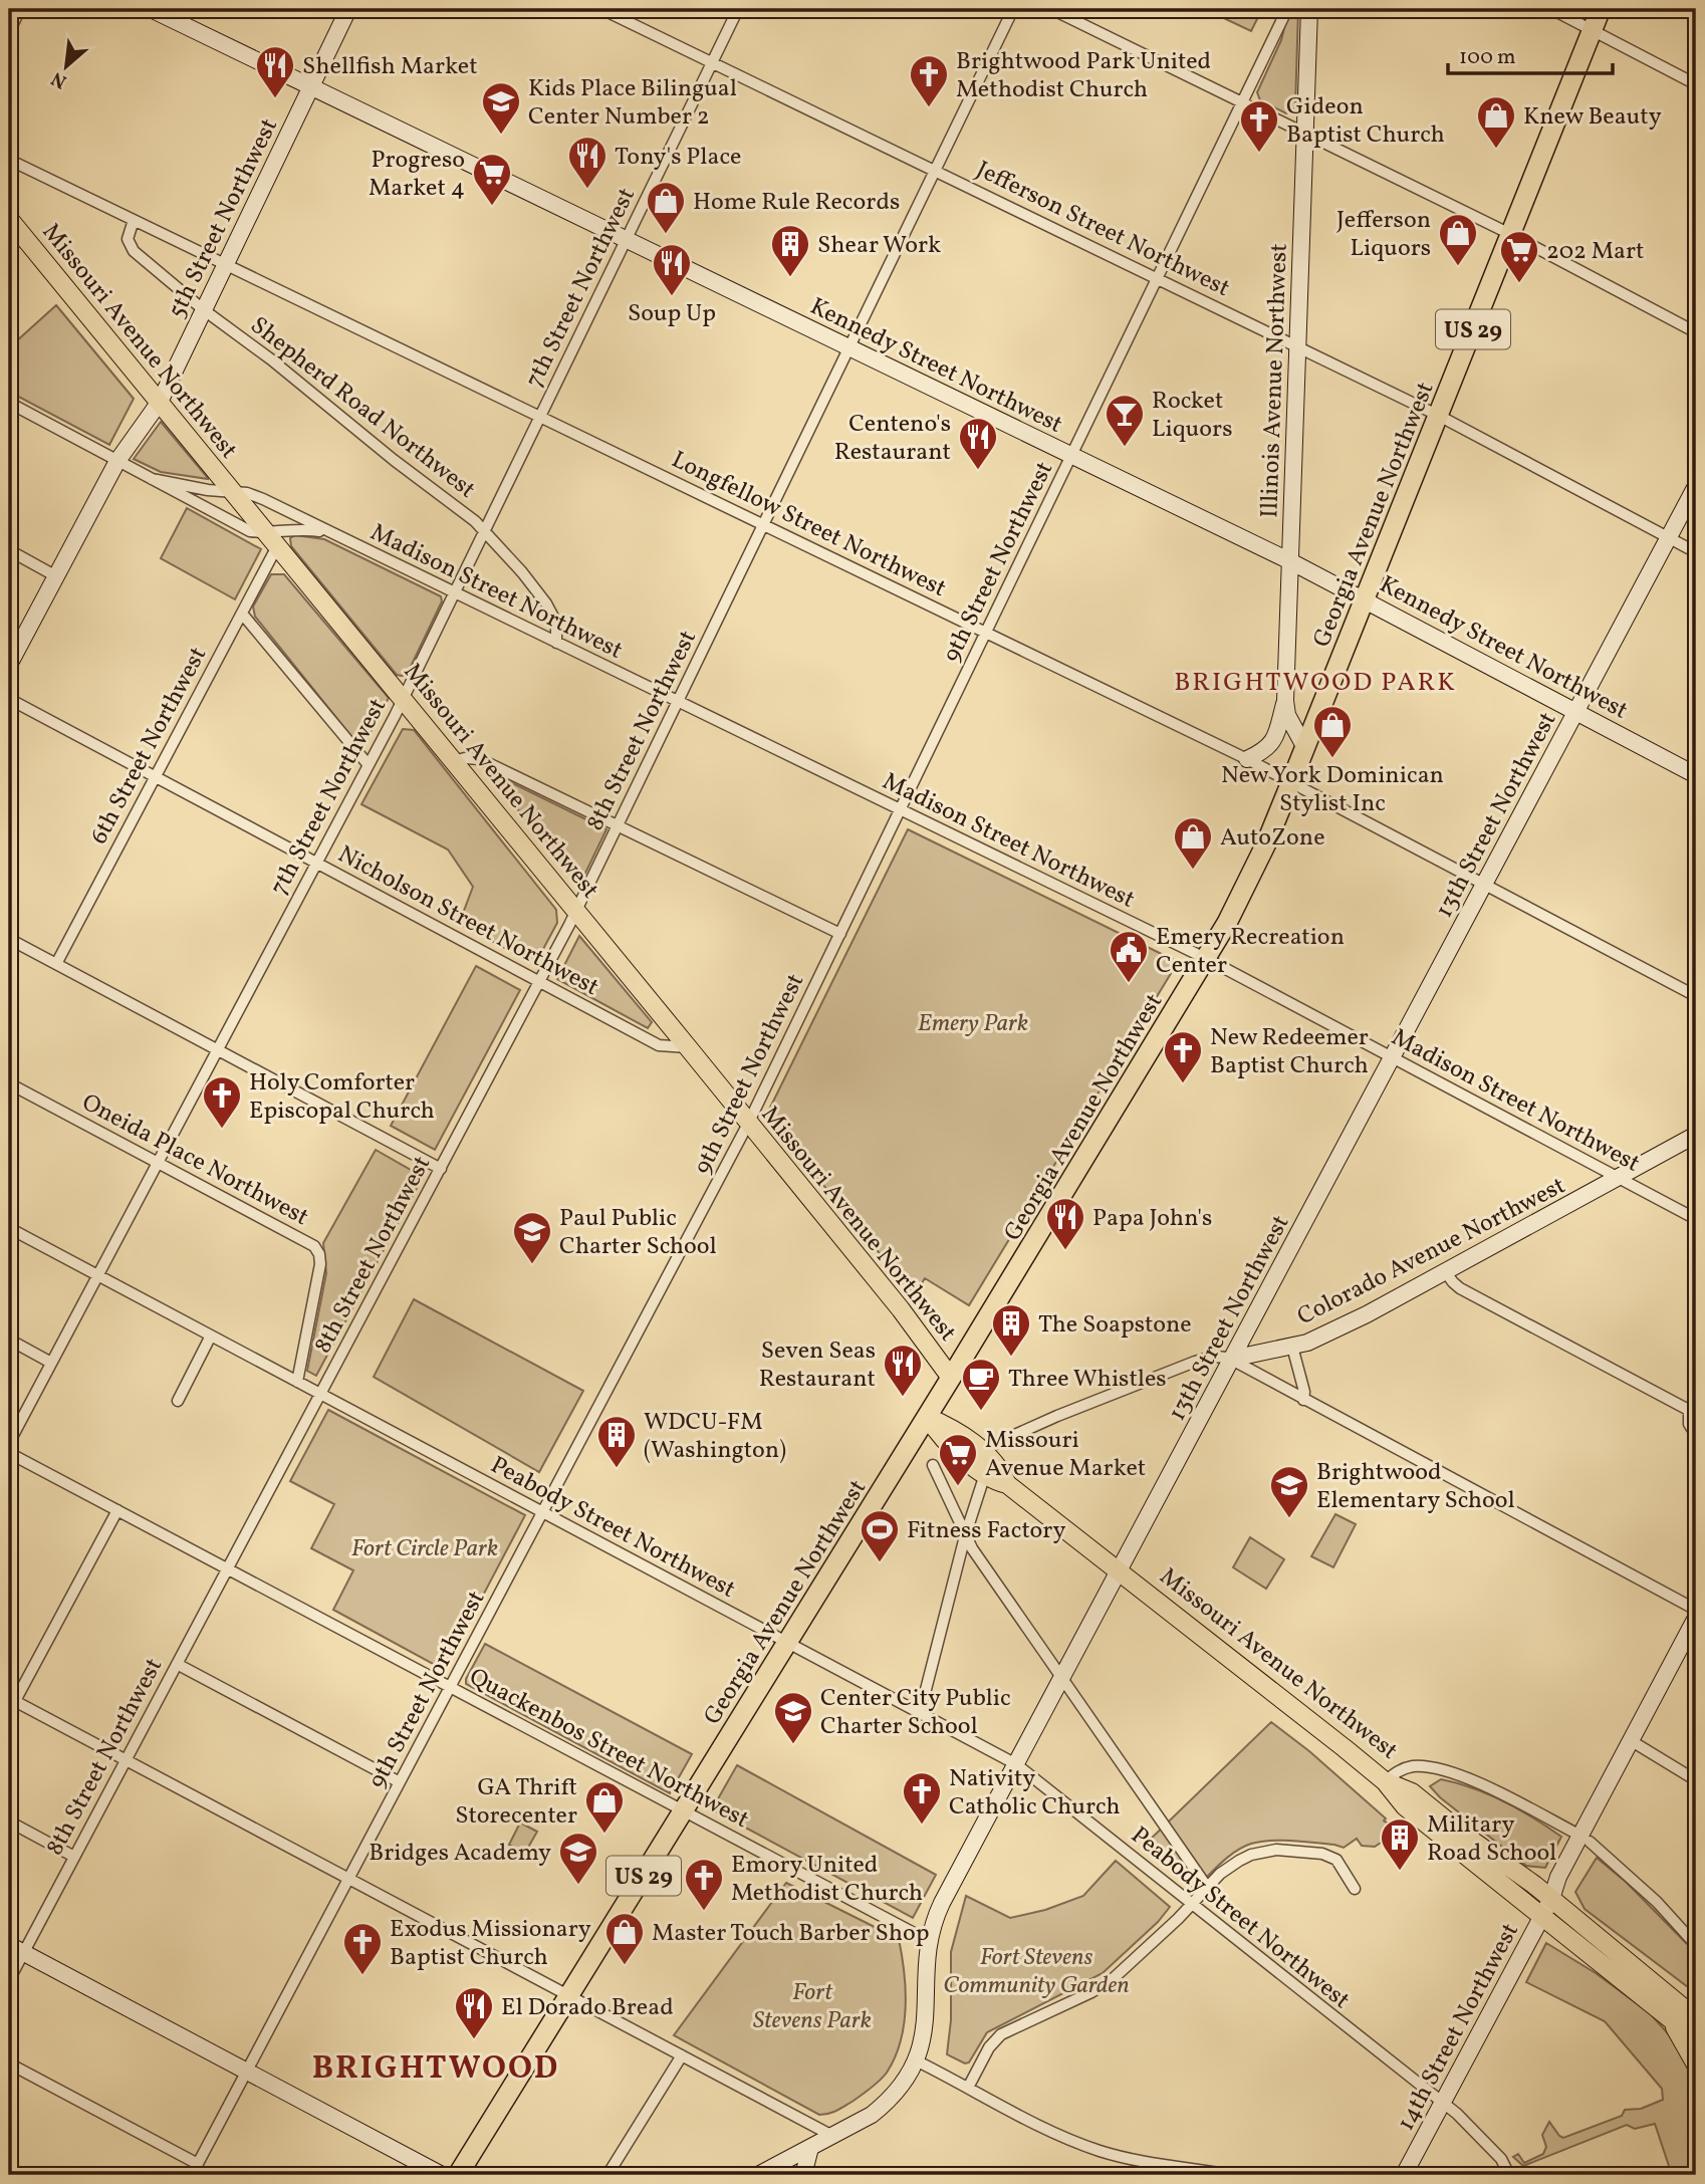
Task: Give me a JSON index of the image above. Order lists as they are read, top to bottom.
{
  "streets": {
    "highway": ["US 29", "Georgia Avenue Northwest"],
    "main road": ["Missouri Avenue Northwest"],
    "street": [
      "5th Street Northwest",
      "Jefferson Street Northwest",
      "7th Street Northwest",
      "Kennedy Street Northwest",
      "Illinois Avenue Northwest",
      "Shepherd Road Northwest",
      "Longfellow Street Northwest",
      "9th Street Northwest",
      "Madison Street Northwest",
      "8th Street Northwest",
      "6th Street Northwest",
      "13th Street Northwest",
      "Nicholson Street Northwest",
      "Oneida Place Northwest",
      "Colorado Avenue Northwest",
      "Peabody Street Northwest",
      "Quackenbos Street Northwest",
      "14th Street Northwest"
    ]
  },
  "crossings": [
    ["5th Street Northwest", "Missouri Avenue Northwest"],
    ["5th Street Northwest", "Kennedy Street Northwest"],
    ["5th Street Northwest", "Shepherd Road Northwest"],
    ["5th Street Northwest", "Longfellow Street Northwest"],
    ["5th Street Northwest", "Madison Street Northwest"],
    ["Jefferson Street Northwest", "7th Street Northwest"],
    ["Jefferson Street Northwest", "Illinois Avenue Northwest"],
    ["Jefferson Street Northwest", "Georgia Avenue Northwest"],
    ["Jefferson Street Northwest", "9th Street Northwest"],
    ["Jefferson Street Northwest", "8th Street Northwest"],
    ["Jefferson Street Northwest", "13th Street Northwest"],
    ["7th Street Northwest", "Missouri Avenue Northwest"],
    ["7th Street Northwest", "Kennedy Street Northwest"],
    ["7th Street Northwest", "Shepherd Road Northwest"],
    ["7th Street Northwest", "Longfellow Street Northwest"],
    ["7th Street Northwest", "Madison Street Northwest"],
    ["7th Street Northwest", "Nicholson Street Northwest"],
    ["7th Street Northwest", "Oneida Place Northwest"],
    ["7th Street Northwest", "Peabody Street Northwest"],
    ["Missouri Avenue Northwest", "Georgia Avenue Northwest"],
    ["Missouri Avenue Northwest", "9th Street Northwest"],
    ["Missouri Avenue Northwest", "Madison Street Northwest"],
    ["Missouri Avenue Northwest", "8th Street Northwest"],
    ["Missouri Avenue Northwest", "6th Street Northwest"],
    ["Missouri Avenue Northwest", "13th Street Northwest"],
    ["Missouri Avenue Northwest", "Nicholson Street Northwest"],
    ["Missouri Avenue Northwest", "Colorado Avenue Northwest"],
    ["Missouri Avenue Northwest", "14th Street Northwest"],
    ["Kennedy Street Northwest", "Illinois Avenue Northwest"],
    ["Kennedy Street Northwest", "Georgia Avenue Northwest"],
    ["Kennedy Street Northwest", "9th Street Northwest"],
    ["Kennedy Street Northwest", "8th Street Northwest"],
    ["Kennedy Street Northwest", "13th Street Northwest"],
    ["Illinois Avenue Northwest", "Georgia Avenue Northwest"],
    ["Shepherd Road Northwest", "Longfellow Street Northwest"],
    ["Shepherd Road Northwest", "Madison Street Northwest"],
    ["Georgia Avenue Northwest", "Longfellow Street Northwest"],
    ["Georgia Avenue Northwest", "Madison Street Northwest"],
    ["Georgia Avenue Northwest", "Peabody Street Northwest"],
    ["Georgia Avenue Northwest", "Quackenbos Street Northwest"],
    ["Longfellow Street Northwest", "9th Street Northwest"],
    ["Longfellow Street Northwest", "8th Street Northwest"],
    ["Longfellow Street Northwest", "13th Street Northwest"],
    ["9th Street Northwest", "Madison Street Northwest"],
    ["9th Street Northwest", "Peabody Street Northwest"],
    ["9th Street Northwest", "Quackenbos Street Northwest"],
    ["Madison Street Northwest", "8th Street Northwest"],
    ["Madison Street Northwest", "6th Street Northwest"],
    ["Madison Street Northwest", "13th Street Northwest"],
    ["Madison Street Northwest", "Colorado Avenue Northwest"],
    ["8th Street Northwest", "Nicholson Street Northwest"],
    ["8th Street Northwest", "Peabody Street Northwest"],
    ["8th Street Northwest", "Quackenbos Street Northwest"],
    ["6th Street Northwest", "Nicholson Street Northwest"],
    ["13th Street Northwest", "Colorado Avenue Northwest"],
    ["13th Street Northwest", "Peabody Street Northwest"],
    ["13th Street Northwest", "Quackenbos Street Northwest"],
    ["Oneida Place Northwest", "Peabody Street Northwest"],
    ["Peabody Street Northwest", "14th Street Northwest"]
  ],
  "districts": ["BRIGHTWOOD PARK", "BRIGHTWOOD"],
  "parks": [
    "Emery Park",
    "Fort Circle Park",
    "Fort Stevens Community Garden",
    "Fort Stevens Park"
  ],
  "places": {
    "restaurant": [
      "Shellfish Market",
      "Tony's Place",
      "Soup Up",
      "Centeno's Restaurant",
      "Papa John's",
      "Seven Seas Restaurant",
      "El Dorado Bread"
    ],
    "church": [
      "Brightwood Park United Methodist Church",
      "Gideon Baptist Church",
      "New Redeemer Baptist Church",
      "Holy Comforter Episcopal Church",
      "Nativity Catholic Church",
      "Emory United Methodist Church",
      "Exodus Missionary Baptist Church"
    ],
    "school or university": [
      "Kids Place Bilingual Center Number 2",
      "Paul Public Charter School",
      "Brightwood Elementary School",
      "Center City Public Charter School",
      "Bridges Academy"
    ],
    "shop": [
      "Knew Beauty",
      "Home Rule Records",
      "Jefferson Liquors",
      "New York Dominican Stylist Inc",
      "AutoZone",
      "GA Thrift Storecenter",
      "Master Touch Barber Shop"
    ],
    "supermarket": ["Progreso Market 4", "202 Mart", "Missouri Avenue Market"],
    "building": [
      "Shear Work",
      "The Soapstone",
      "WDCU-FM (Washington)",
      "Military Road School"
    ],
    "bar": ["Rocket Liquors"],
    "public building": ["Emery Recreation Center"],
    "cafe": ["Three Whistles"],
    "sports": ["Fitness Factory"]
  },
  "scale_bar": "100 m",
  "north": "bottom left"
}
